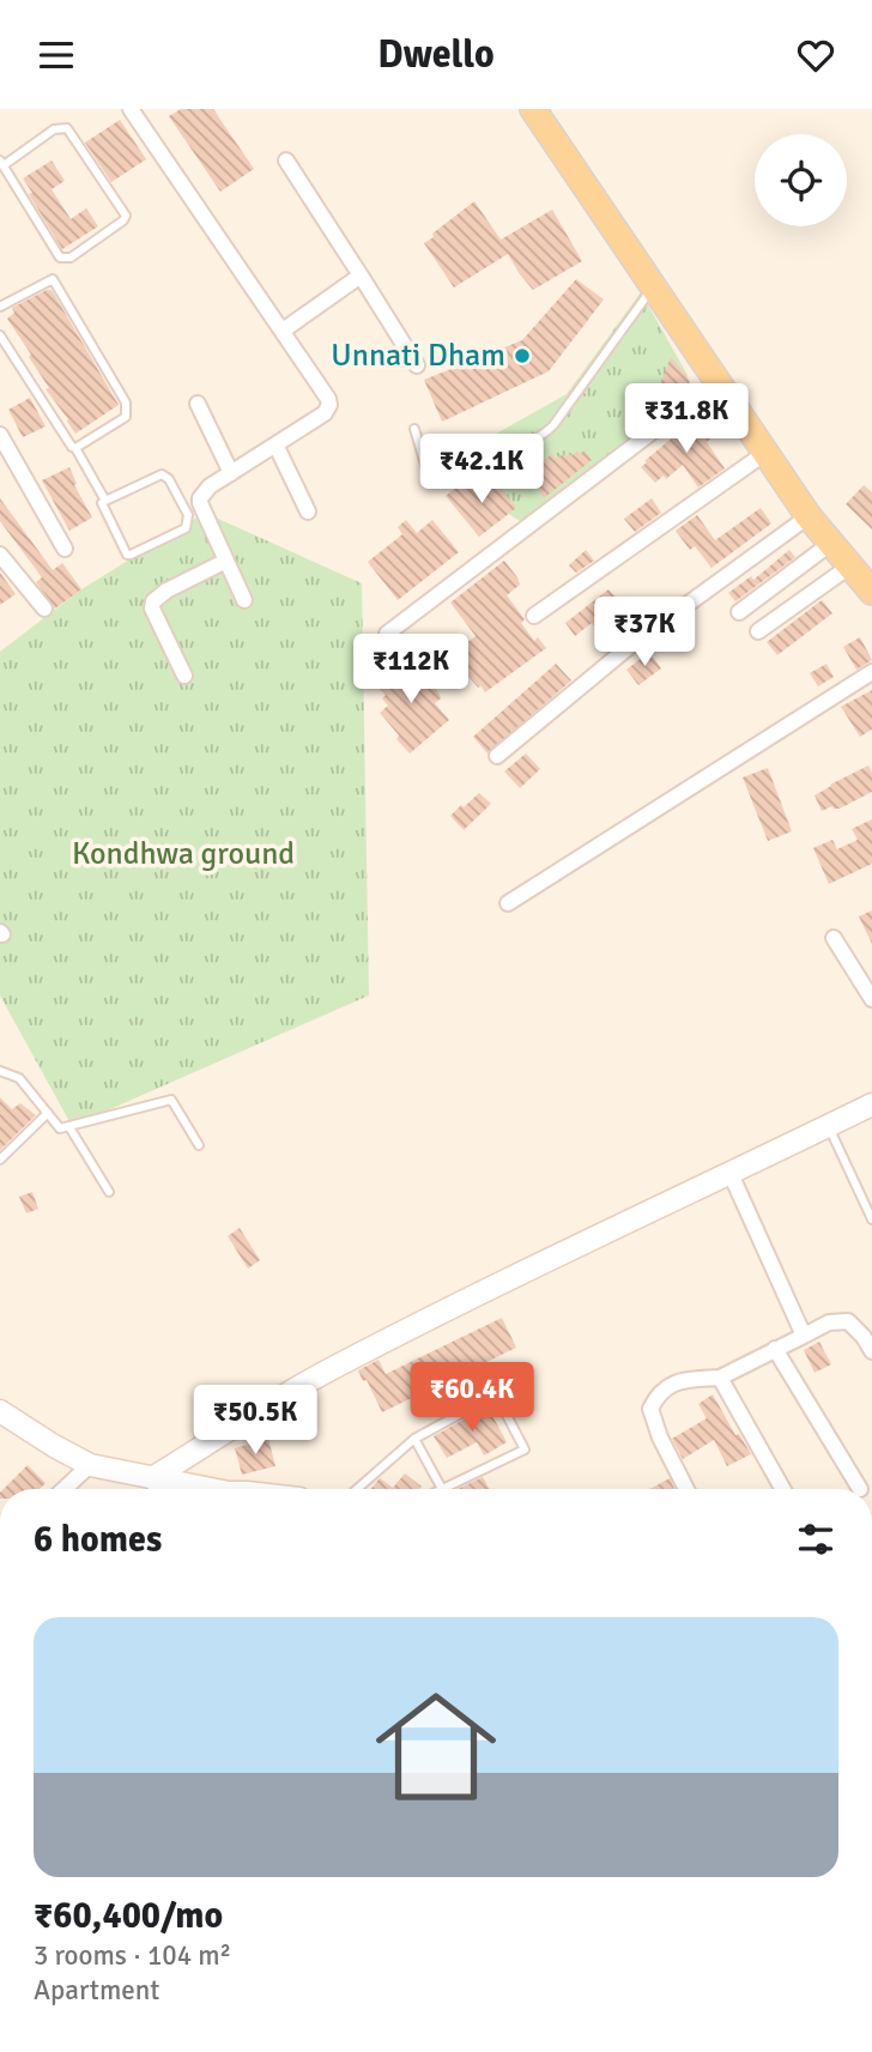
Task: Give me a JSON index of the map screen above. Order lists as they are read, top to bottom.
{
  "parks": ["Kondhwa ground"],
  "places": ["Unnati Dham"],
  "page": {
    "header": "Dwello",
    "price": [
      "₹31.8K",
      "₹42.1K",
      "₹37K",
      "₹112K",
      "₹60.4K",
      "₹50.5K"
    ],
    "heading": "6 homes",
    "list": [
      {
        "name": "₹60,400/mo",
        "note": "3 rooms · 104 m² · Apartment"
      }
    ]
  }
}
